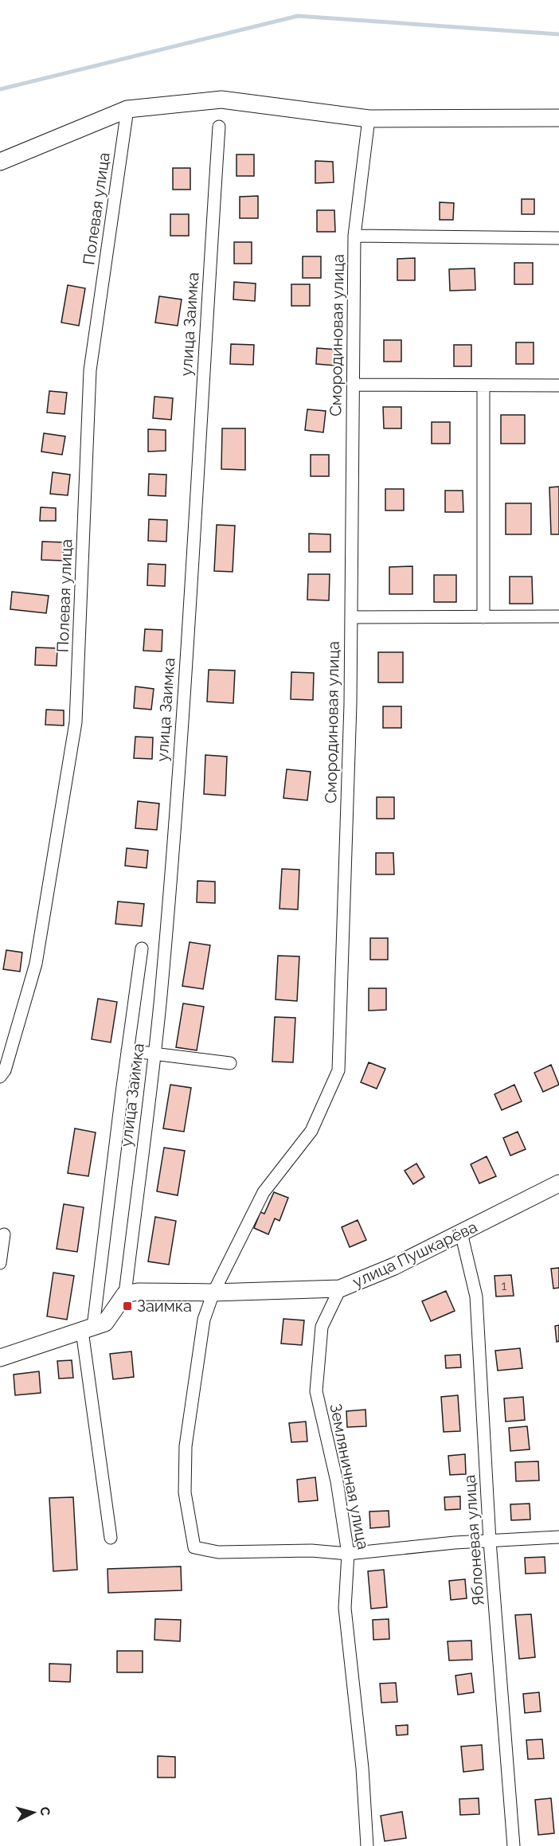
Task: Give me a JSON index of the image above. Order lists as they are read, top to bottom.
{
  "streets": {
    "street": [
      "Полевая улица",
      "улица Заимка",
      "Смородиновая улица",
      "улица Пушкарёва",
      "Земляничная улица",
      "Яблоневая улица"
    ]
  },
  "crossings": [
    ["улица Заимка", "улица Пушкарёва"],
    ["Смородиновая улица", "улица Пушкарёва"],
    ["Смородиновая улица", "Земляничная улица"],
    ["улица Пушкарёва", "Земляничная улица"],
    ["улица Пушкарёва", "Яблоневая улица"]
  ],
  "places": {
    "transit": ["Заимка"]
  },
  "house_numbers": ["1"],
  "north": "right"
}
